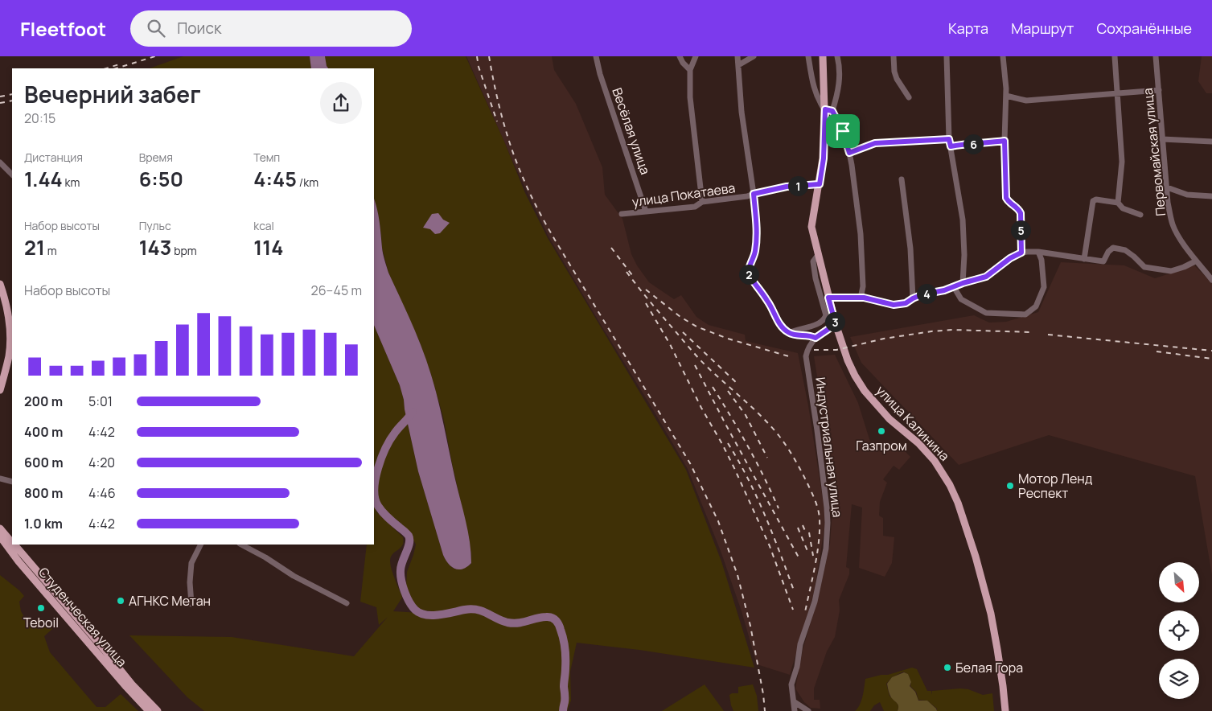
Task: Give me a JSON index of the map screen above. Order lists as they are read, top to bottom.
{
  "streets": {
    "main road": ["улица Калинина", "Студенческая улица"],
    "street": [
      "Весёлая улица",
      "Первомайская улица",
      "улица Покатаева",
      "Индустриальная улица"
    ]
  },
  "crossings": [
    ["Весёлая улица", "улица Покатаева"],
    ["улица Покатаева", "улица Калинина"],
    ["улица Калинина", "Индустриальная улица"]
  ],
  "places": [
    "Газпром",
    "Мотор Ленд Респект",
    "АГНКС Метан",
    "Teboil",
    "Белая Гора"
  ],
  "north": "bottom right",
  "page": {
    "header": "Fleetfoot",
    "search": "Поиск",
    "nav": ["Карта", "Маршрут", "Сохранённые"],
    "heading": ["Вечерний забег", "20:15"],
    "pins": [
      "6",
      "1",
      "5",
      "2",
      "4",
      "3"
    ],
    "stats": [
      ["Дистанция", "1.44 km"],
      ["Время", "6:50"],
      ["Темп", "4:45 /km"],
      ["Набор высоты", "21 m"],
      ["Пульс", "143 bpm"],
      ["kcal", "114"]
    ],
    "chart": ["Набор высоты", "26–45 m"],
    "list": [
      {
        "name": "200 m",
        "note": "5:01"
      },
      {
        "name": "400 m",
        "note": "4:42"
      },
      {
        "name": "600 m",
        "note": "4:20"
      },
      {
        "name": "800 m",
        "note": "4:46"
      },
      {
        "name": "1.0 km",
        "note": "4:42"
      }
    ]
  }
}
